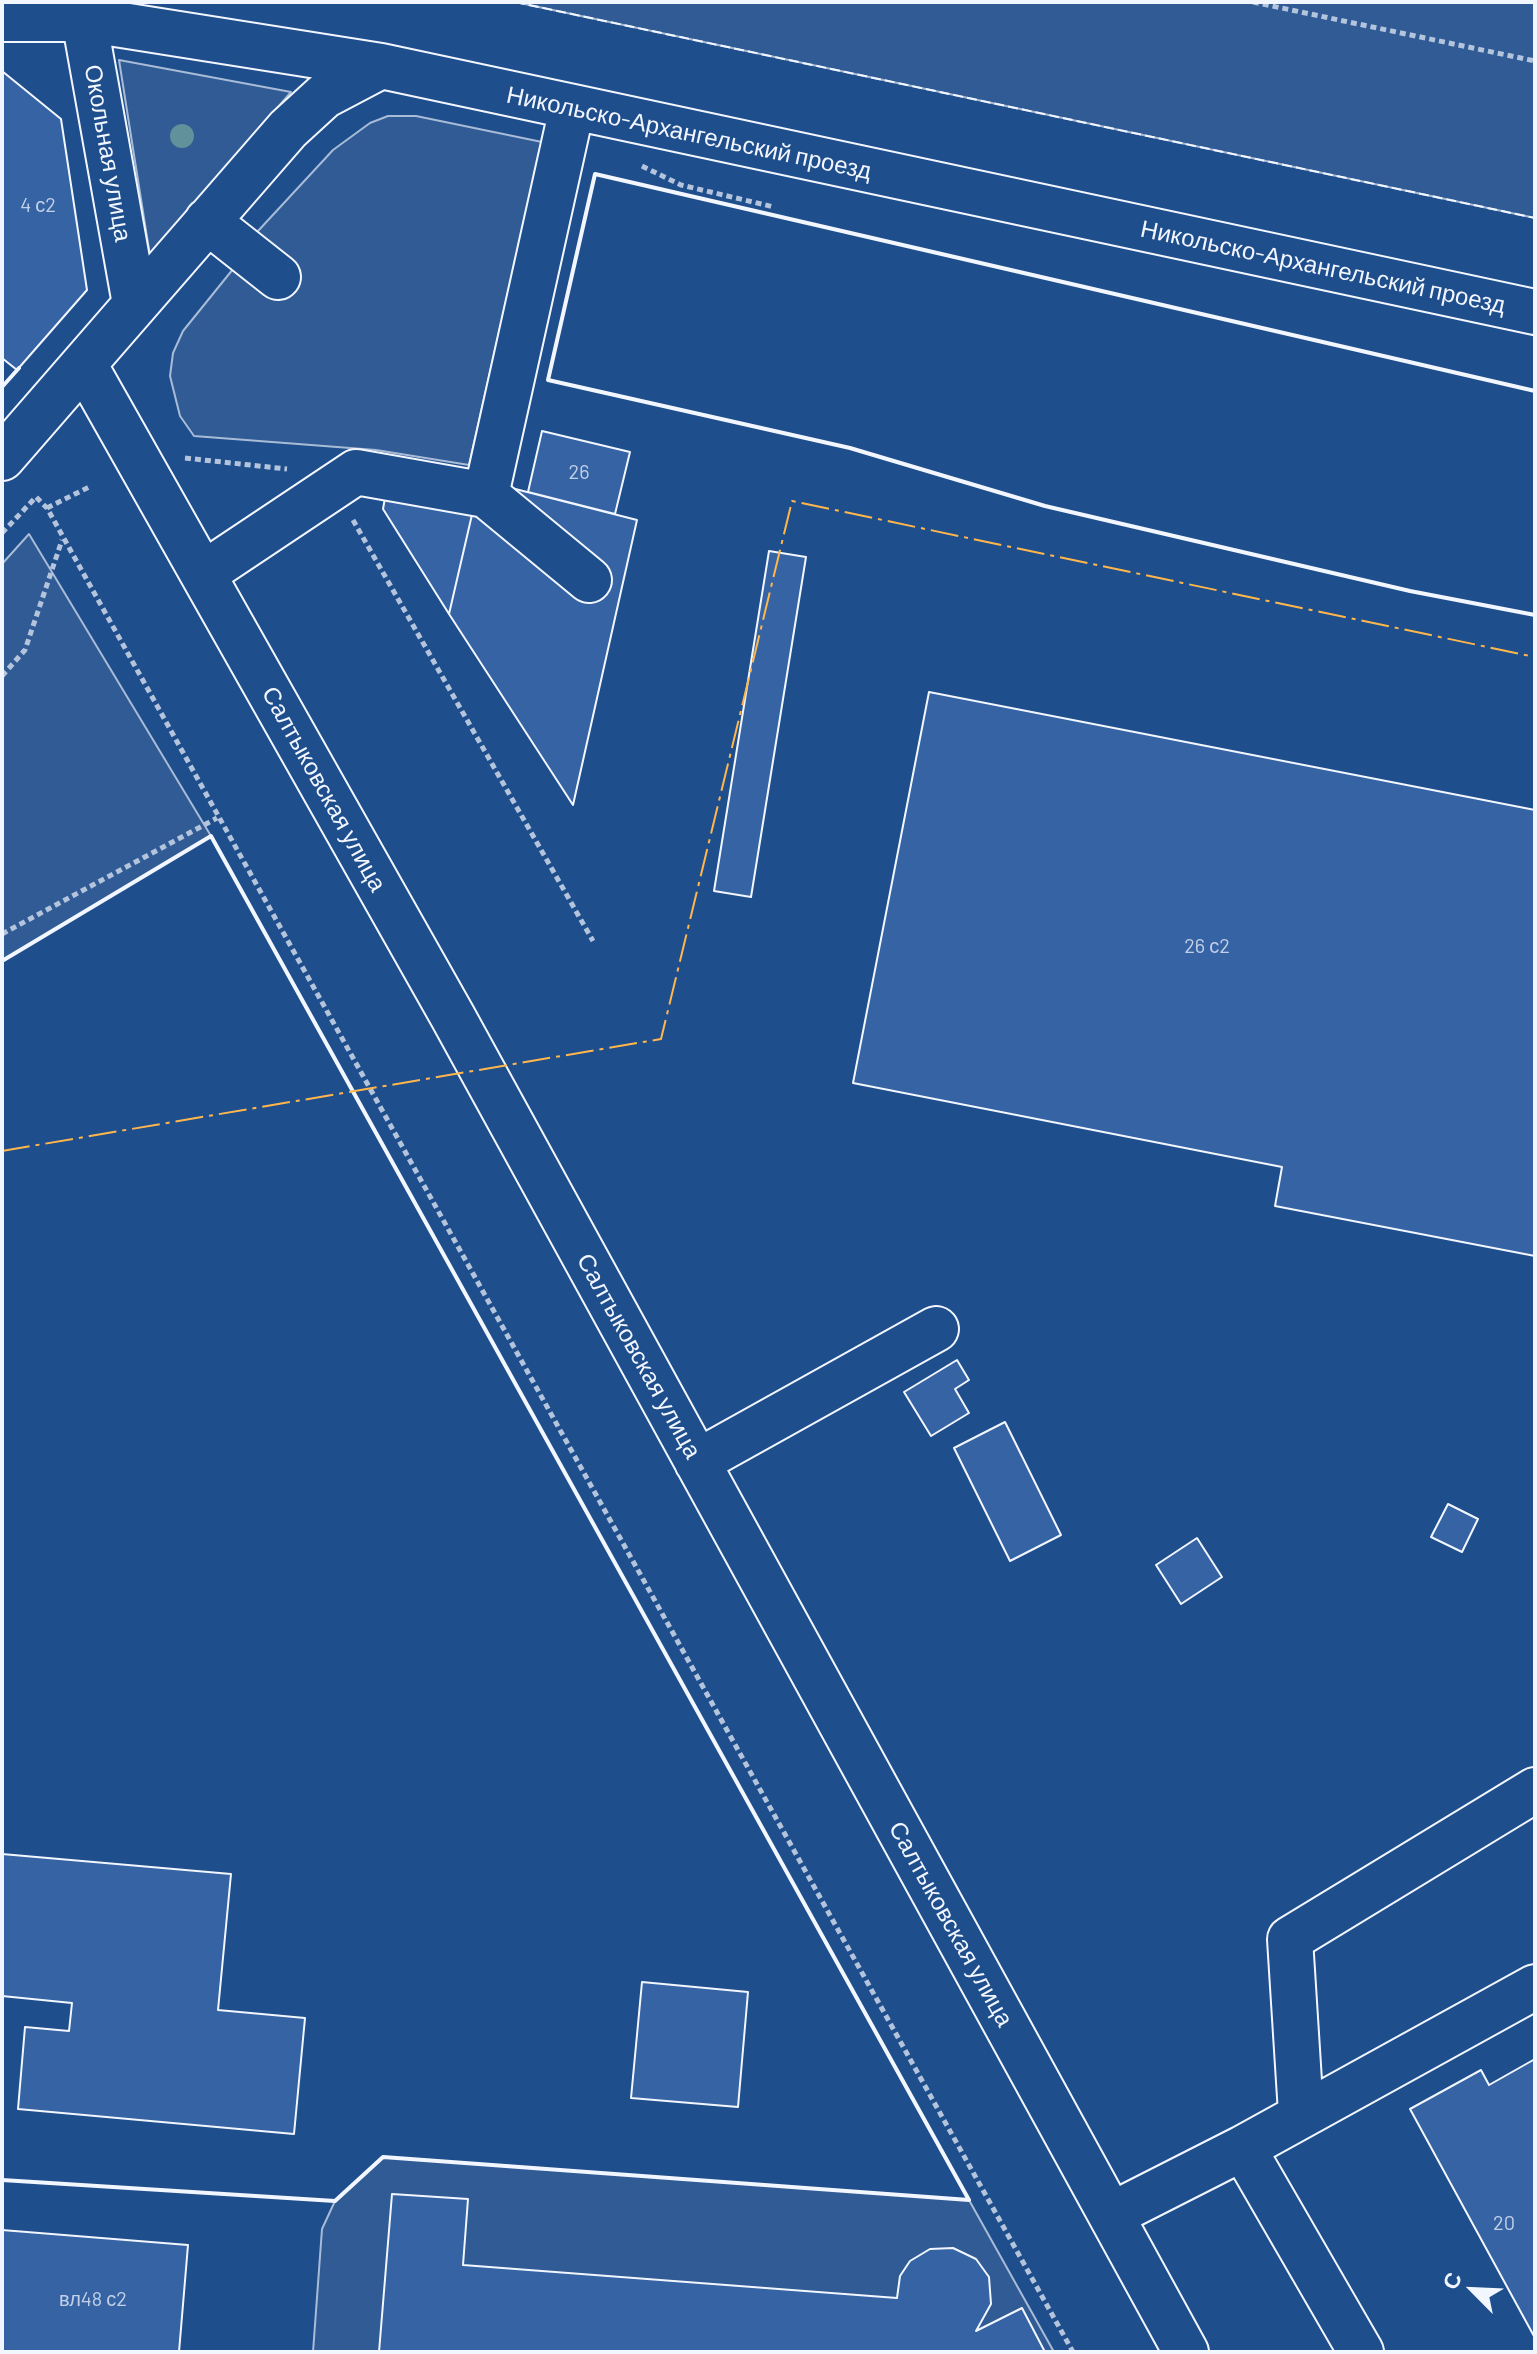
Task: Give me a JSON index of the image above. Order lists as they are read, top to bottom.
{
  "streets": {
    "street": ["Никольско-Архангельский проезд", "Окольная улица", "Салтыковская улица"]
  },
  "crossings": [
    ["Никольско-Архангельский проезд", "Окольная улица"]
  ],
  "house_numbers": [
    "4 с2",
    "26",
    "26 с2",
    "20",
    "вл48 с2"
  ],
  "north": "top left"
}
